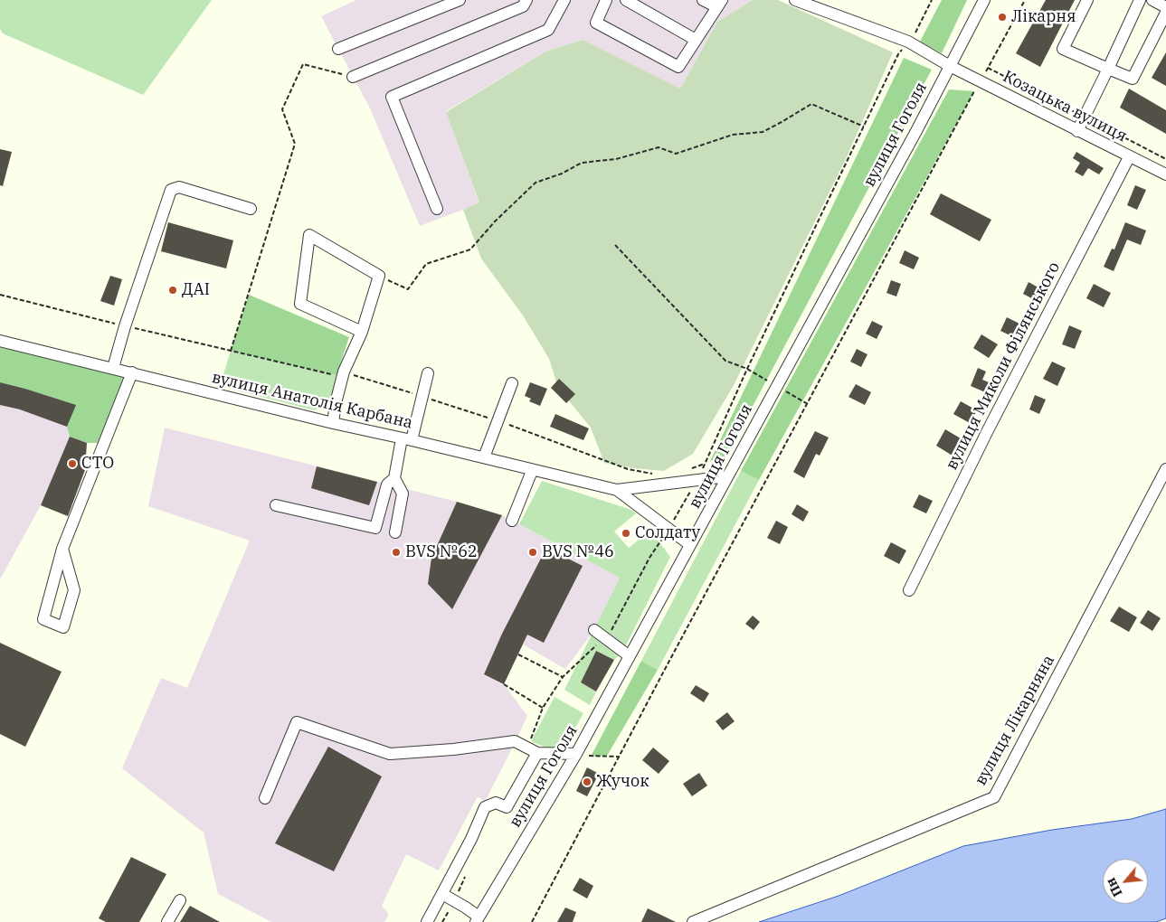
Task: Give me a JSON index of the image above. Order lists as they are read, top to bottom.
{
  "streets": {
    "street": [
      "Козацька вулиця",
      "вулиця Гоголя",
      "вулиця Миколи Філянського",
      "вулиця Анатолія Карбана",
      "вулиця Лікарняна"
    ]
  },
  "crossings": [
    ["Козацька вулиця", "вулиця Гоголя"],
    ["Козацька вулиця", "вулиця Миколи Філянського"]
  ],
  "places": [
    "Лікарня",
    "ДАІ",
    "СТО",
    "Солдату",
    "BVS №62",
    "BVS №46",
    "Жучок"
  ],
  "north": "bottom left"
}
